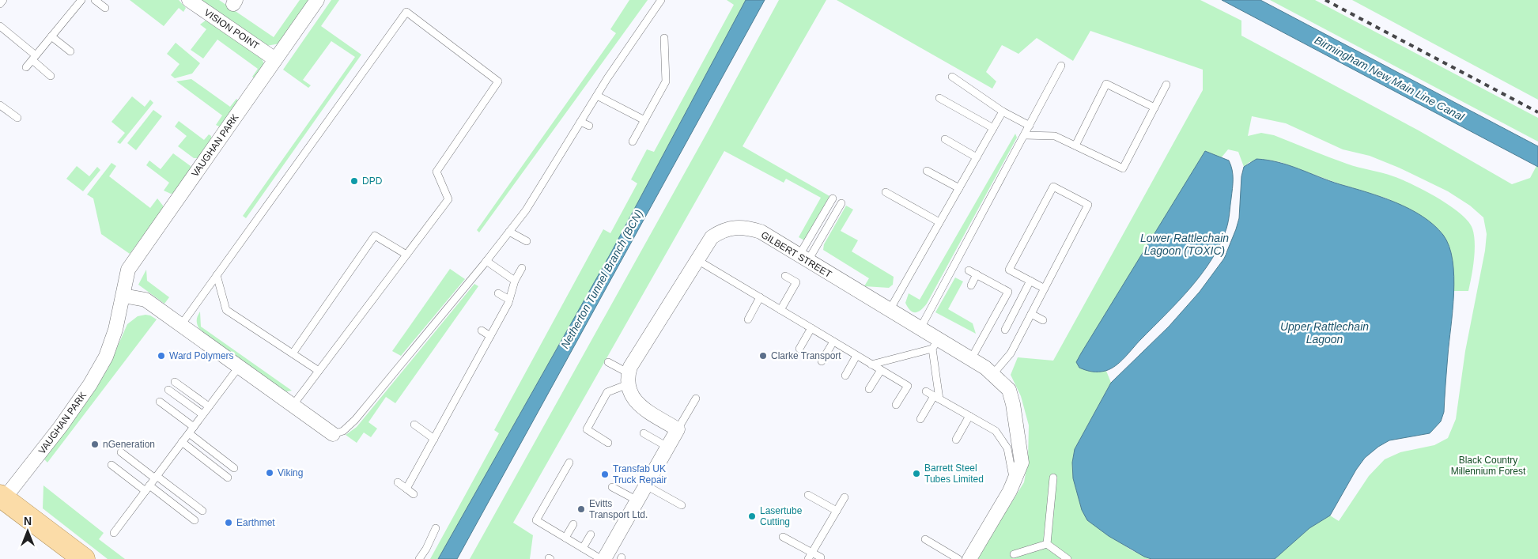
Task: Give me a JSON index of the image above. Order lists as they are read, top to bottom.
{
  "streets": {
    "street": ["VISION POINT", "VAUGHAN PARK", "GILBERT STREET"]
  },
  "crossings": [
    ["VISION POINT", "VAUGHAN PARK"]
  ],
  "water": [
    "Birmingham New Main Line Canal",
    "Lower Rattlechain Lagoon (TOXIC)",
    "Netherton Tunnel Branch (BCN)",
    "Upper Rattlechain Lagoon"
  ],
  "parks": ["Black Country Millennium Forest"],
  "places": [
    "DPD",
    "Ward Polymers",
    "Clarke Transport",
    "nGeneration",
    "Viking",
    "Barrett Steel Tubes Limited",
    "Transfab UK Truck Repair",
    "Evitts Transport Ltd.",
    "Lasertube Cutting",
    "Earthmet"
  ],
  "north": "top"
}
